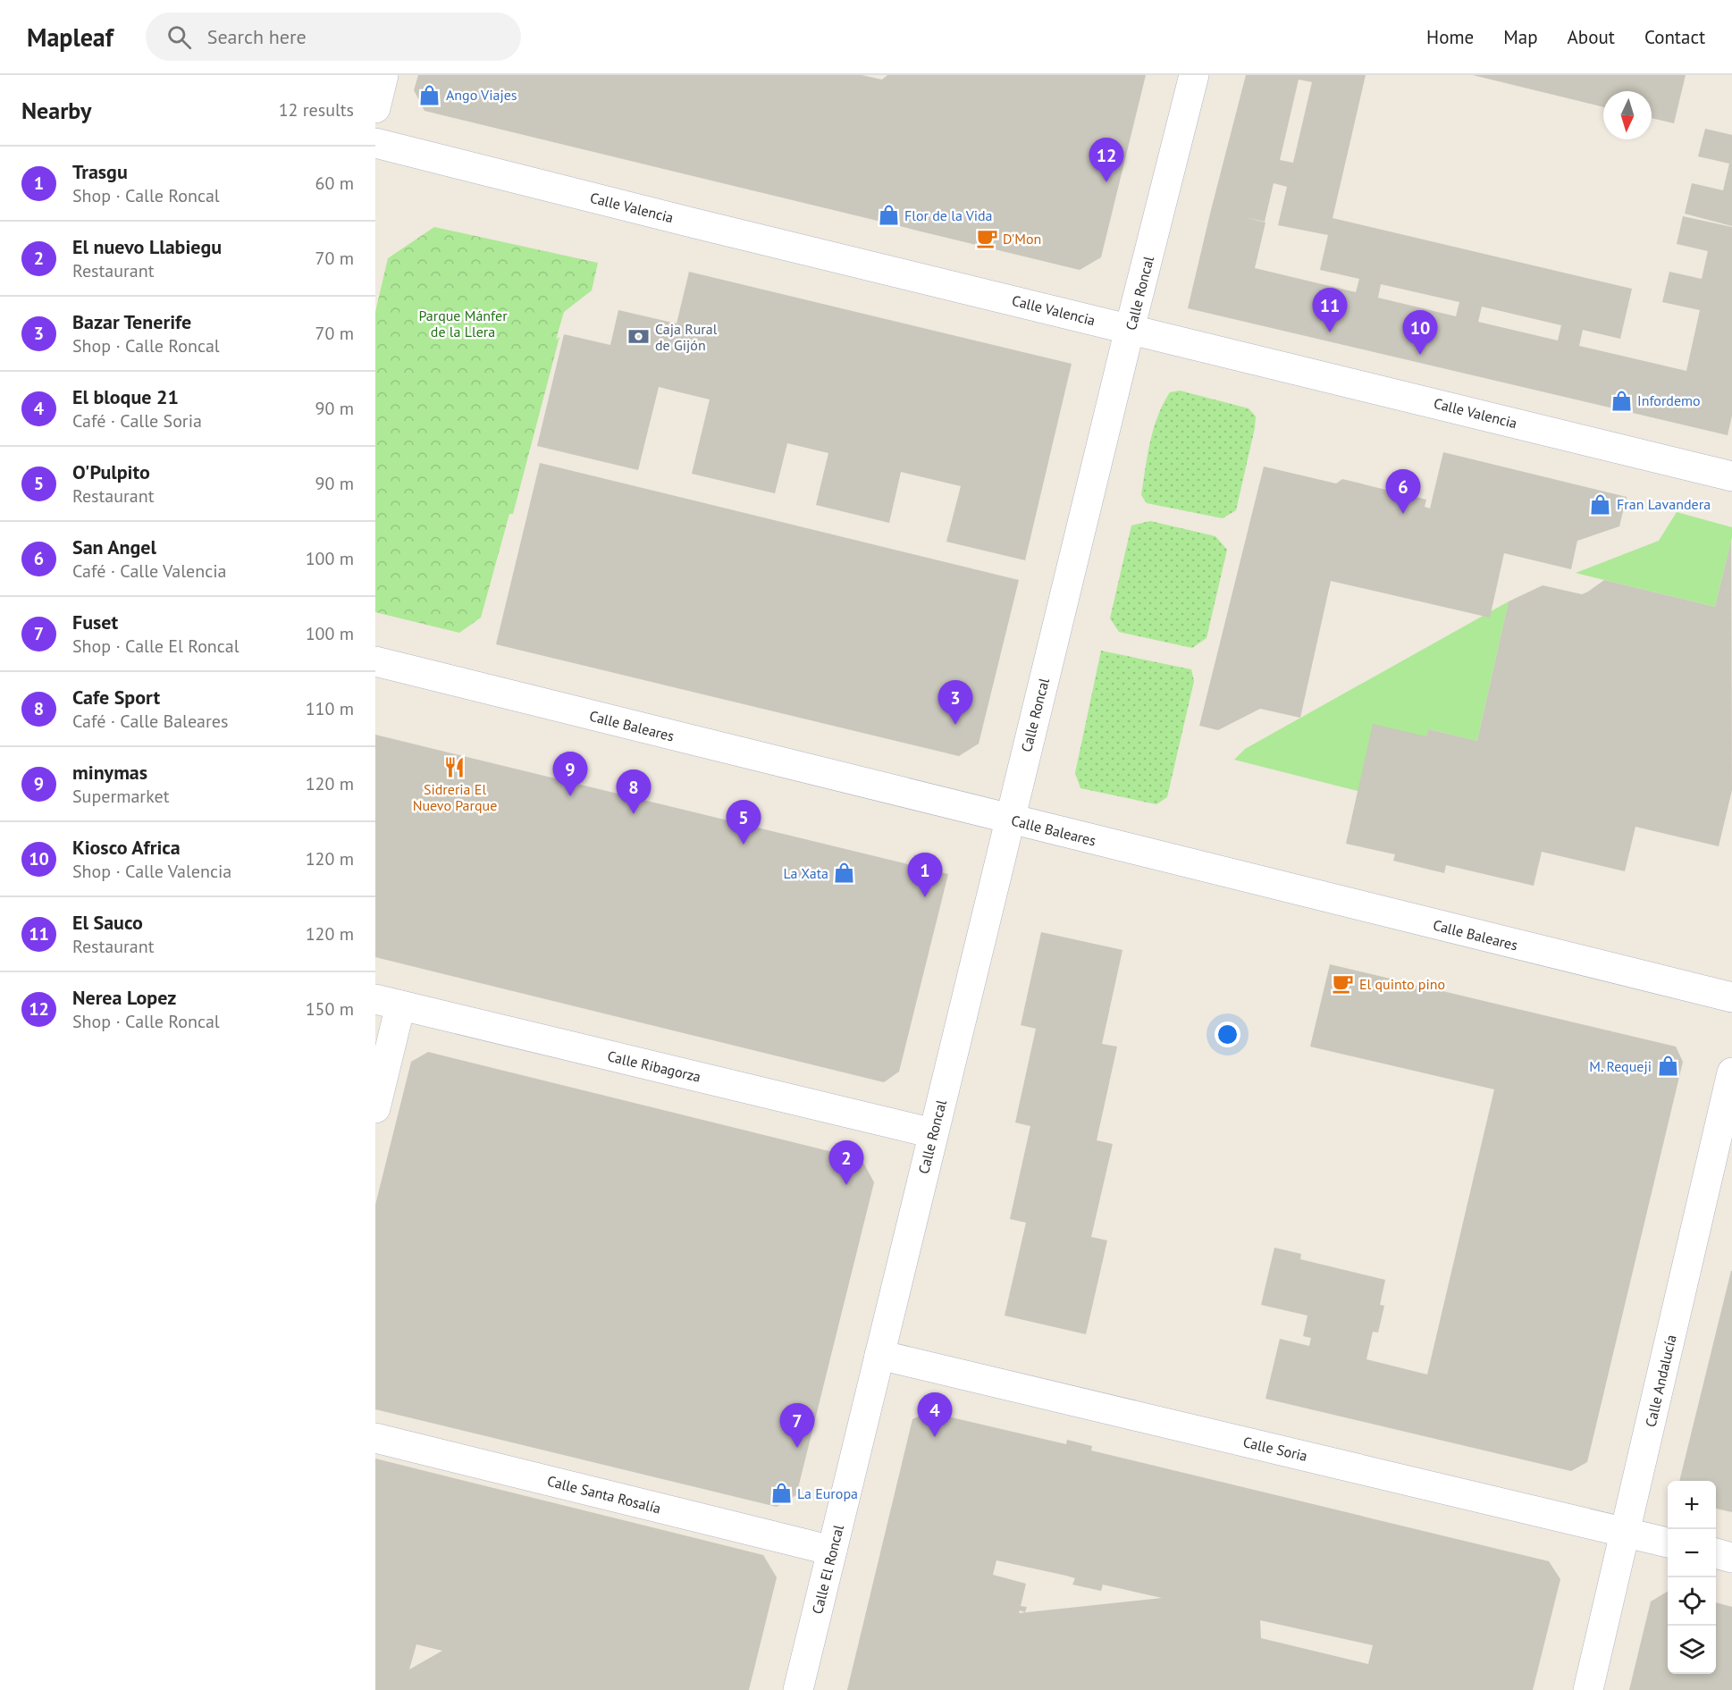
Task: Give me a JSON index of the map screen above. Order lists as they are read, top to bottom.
{
  "streets": {
    "street": [
      "Calle Valencia",
      "Calle Roncal",
      "Calle Baleares",
      "Calle Ribagorza",
      "Calle Andalucía",
      "Calle Soria",
      "Calle Santa Rosalía",
      "Calle El Roncal"
    ]
  },
  "crossings": [
    ["Calle Valencia", "Calle Roncal"],
    ["Calle Roncal", "Calle Baleares"],
    ["Calle Roncal", "Calle Ribagorza"],
    ["Calle Roncal", "Calle Soria"],
    ["Calle Roncal", "Calle El Roncal"],
    ["Calle Andalucía", "Calle Soria"],
    ["Calle Soria", "Calle El Roncal"],
    ["Calle Santa Rosalía", "Calle El Roncal"]
  ],
  "parks": ["Parque Mánfer de la Llera"],
  "places": {
    "shop": [
      "Ango Viajes",
      "Flor de la Vida",
      "Infordemo",
      "Fran Lavandera",
      "La Xata",
      "M. Requeji",
      "La Europa"
    ],
    "cafe": ["D'Mon", "El quinto pino"],
    "bank": ["Caja Rural de Gijón"],
    "restaurant": ["Sidreria El Nuevo Parque"]
  },
  "north": "bottom",
  "page": {
    "header": "Mapleaf",
    "search": "Search here",
    "nav": [
      "Home",
      "Map",
      "About",
      "Contact"
    ],
    "heading": ["Nearby", "12 results"],
    "pins": [
      "12",
      "11",
      "10",
      "6",
      "3",
      "9",
      "8",
      "5",
      "1",
      "2",
      "4",
      "7"
    ],
    "list": [
      {
        "mark": "1",
        "name": "Trasgu",
        "note": "Shop · Calle Roncal",
        "value": "60 m"
      },
      {
        "mark": "2",
        "name": "El nuevo Llabiegu",
        "note": "Restaurant",
        "value": "70 m"
      },
      {
        "mark": "3",
        "name": "Bazar Tenerife",
        "note": "Shop · Calle Roncal",
        "value": "70 m"
      },
      {
        "mark": "4",
        "name": "El bloque 21",
        "note": "Café · Calle Soria",
        "value": "90 m"
      },
      {
        "mark": "5",
        "name": "O'Pulpito",
        "note": "Restaurant",
        "value": "90 m"
      },
      {
        "mark": "6",
        "name": "San Angel",
        "note": "Café · Calle Valencia",
        "value": "100 m"
      },
      {
        "mark": "7",
        "name": "Fuset",
        "note": "Shop · Calle El Roncal",
        "value": "100 m"
      },
      {
        "mark": "8",
        "name": "Cafe Sport",
        "note": "Café · Calle Baleares",
        "value": "110 m"
      },
      {
        "mark": "9",
        "name": "minymas",
        "note": "Supermarket",
        "value": "120 m"
      },
      {
        "mark": "10",
        "name": "Kiosco Africa",
        "note": "Shop · Calle Valencia",
        "value": "120 m"
      },
      {
        "mark": "11",
        "name": "El Sauco",
        "note": "Restaurant",
        "value": "120 m"
      },
      {
        "mark": "12",
        "name": "Nerea Lopez",
        "note": "Shop · Calle Roncal",
        "value": "150 m"
      }
    ],
    "map_buttons": ["+", "−"]
  }
}
